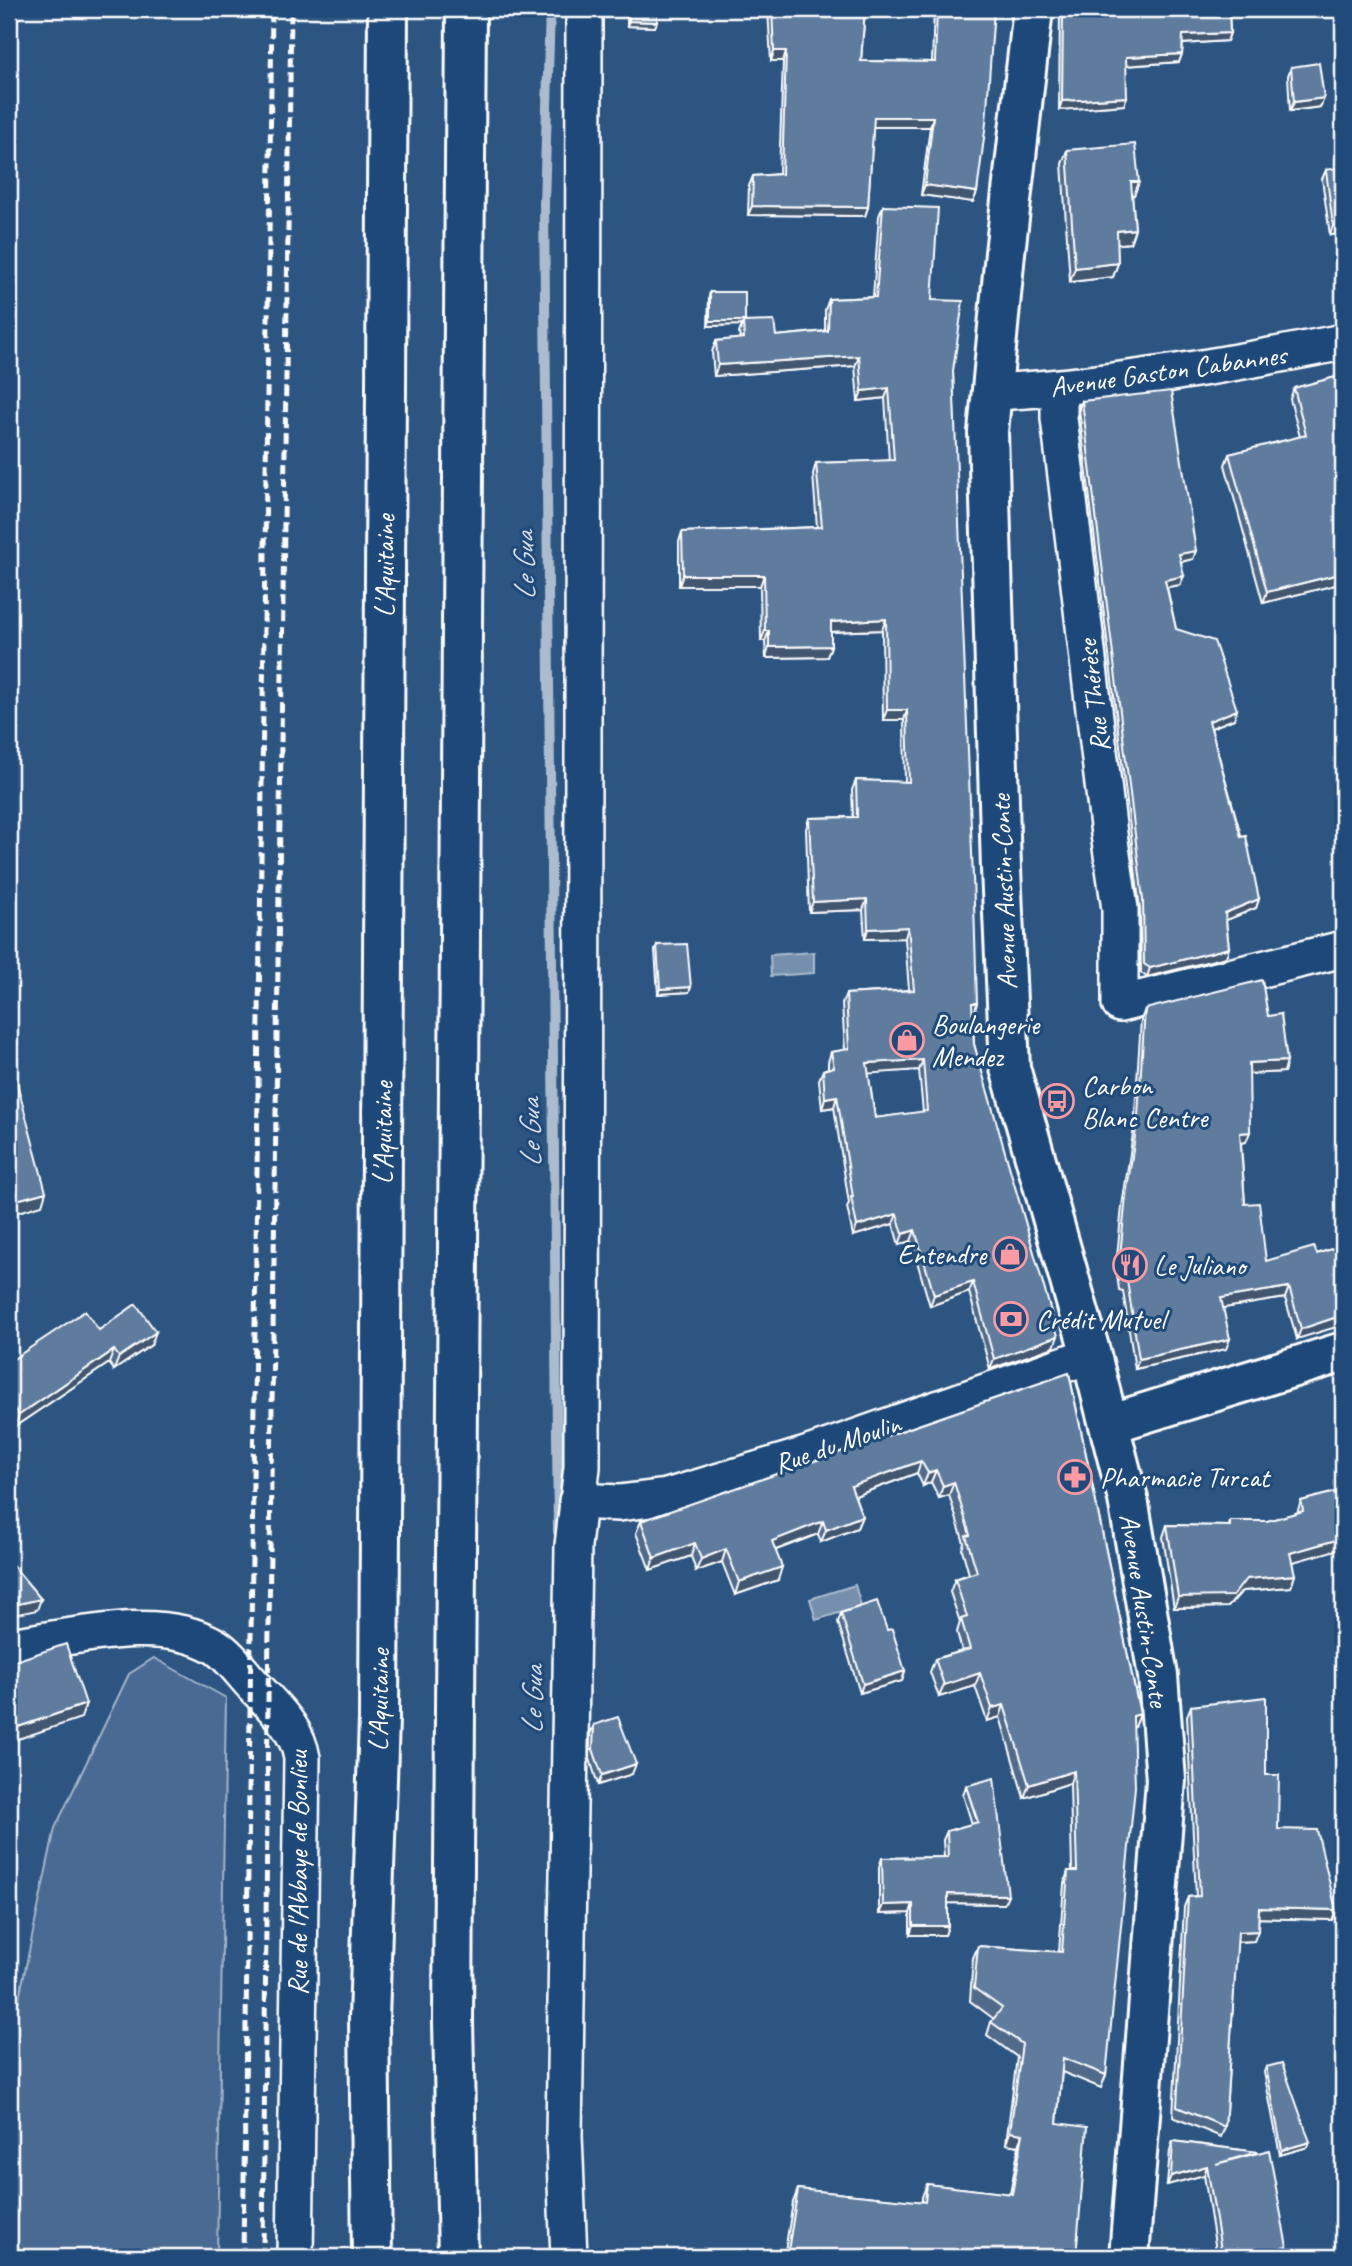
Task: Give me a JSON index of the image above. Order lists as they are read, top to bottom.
{
  "streets": {
    "main road": ["L'Aquitaine", "Avenue Austin-Conte"],
    "street": [
      "Avenue Gaston Cabannes",
      "Rue Thérèse",
      "Rue du Moulin",
      "Rue de l'Abbaye de Bonlieu"
    ]
  },
  "crossings": [
    ["Avenue Gaston Cabannes", "Rue Thérèse"],
    ["Avenue Gaston Cabannes", "Avenue Austin-Conte"],
    ["Avenue Austin-Conte", "Rue du Moulin"]
  ],
  "water": ["Le Gua"],
  "places": {
    "shop": ["Boulangerie Mendez", "Entendre"],
    "bus stop": ["Carbon Blanc Centre"],
    "restaurant": ["Le Juliano"],
    "bank": ["Crédit Mutuel"],
    "pharmacy": ["Pharmacie Turcat"]
  }
}
